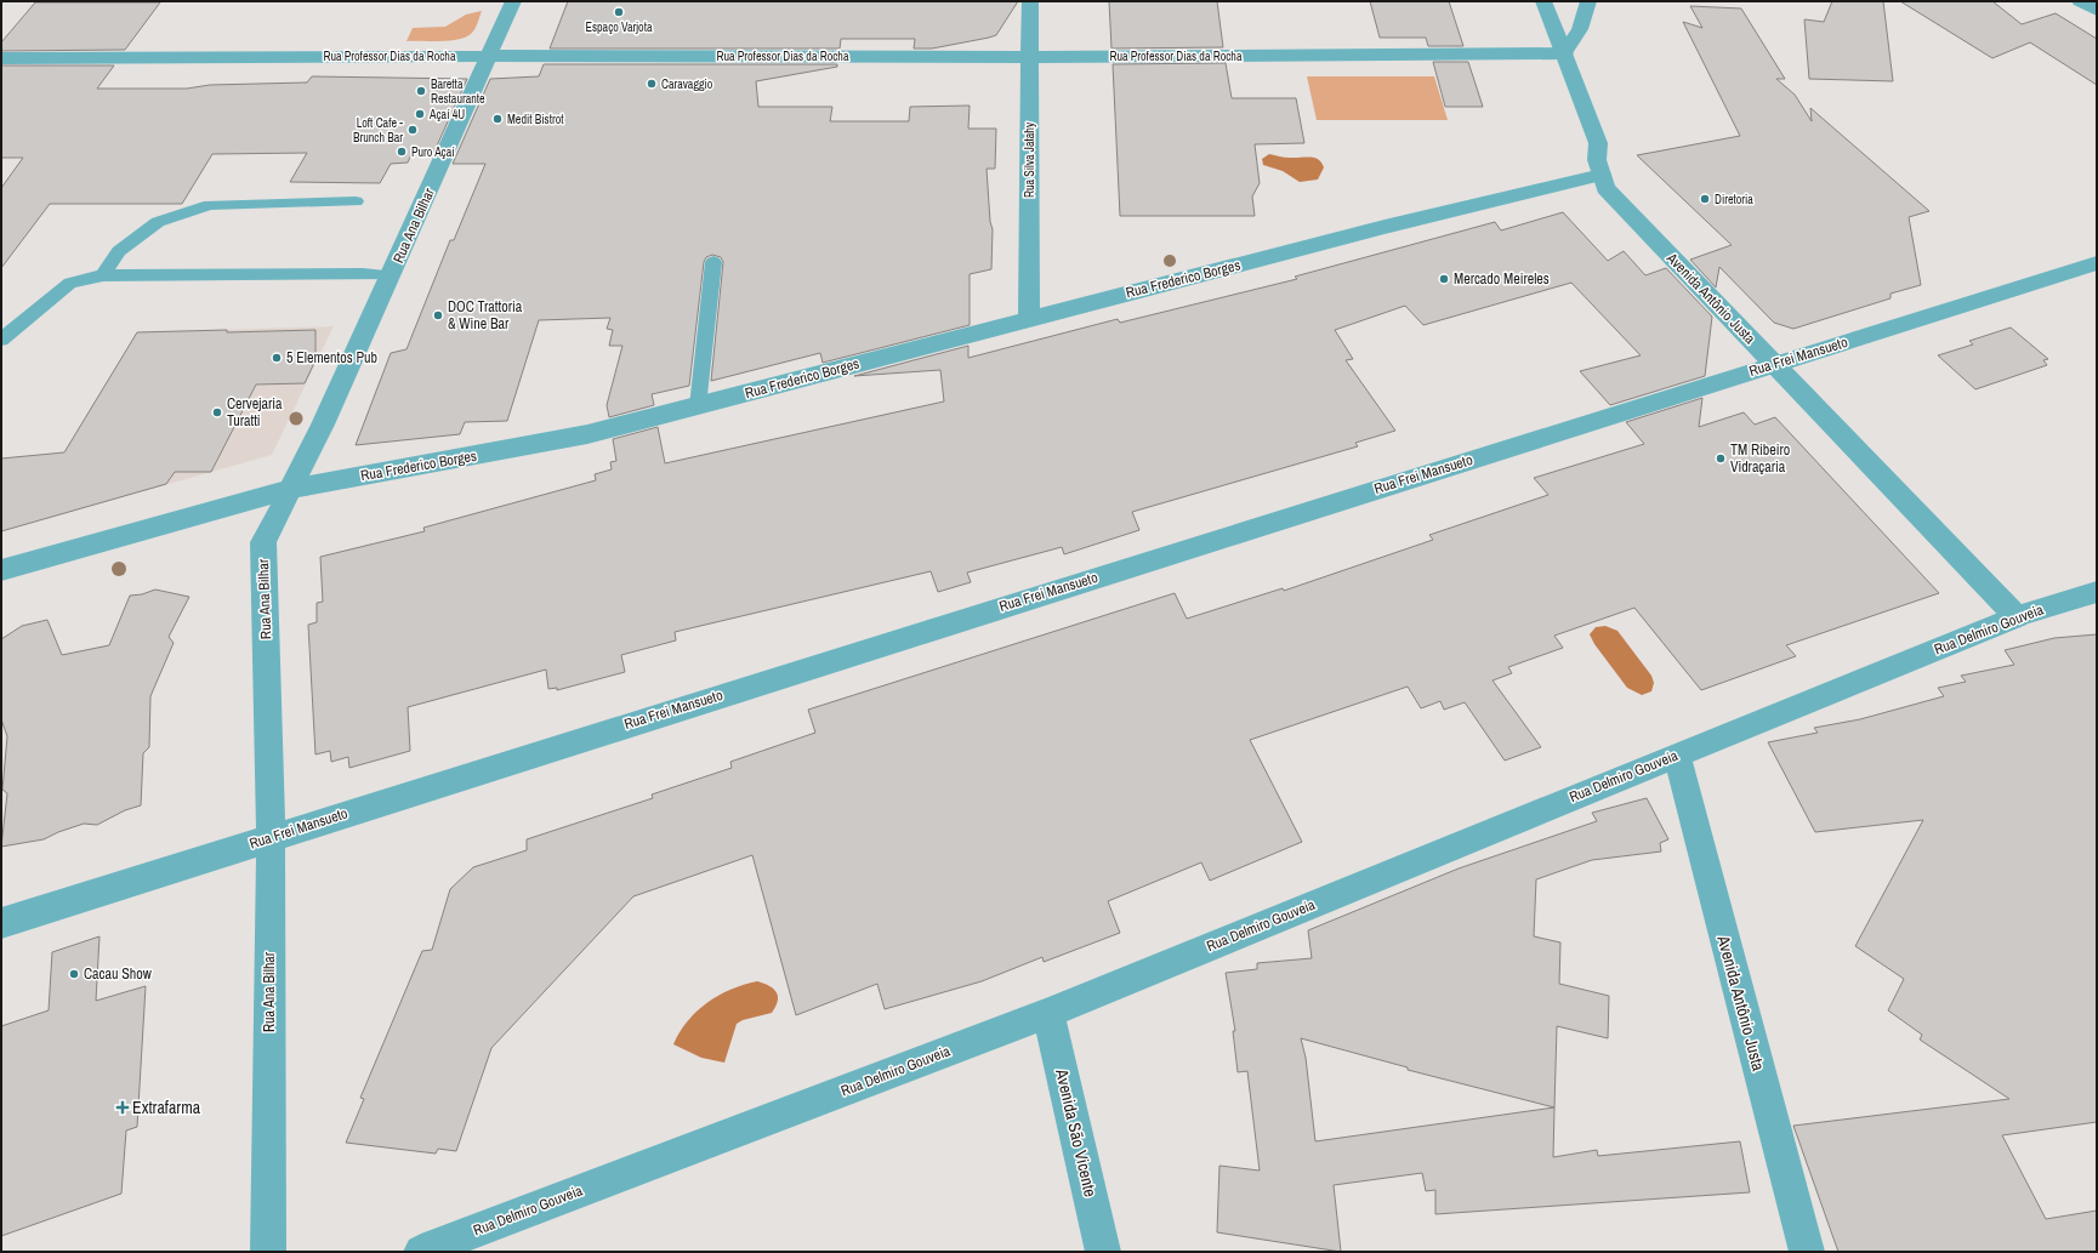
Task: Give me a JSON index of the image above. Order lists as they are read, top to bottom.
{
  "streets": {
    "street": [
      "Rua Professor Dias da Rocha",
      "Rua Silva Jatahy",
      "Rua Ana Bilhar",
      "Rua Frederico Borges",
      "Avenida Antônio Justa",
      "Rua Frei Mansueto",
      "Rua Delmiro Gouveia",
      "Avenida São Vicente"
    ]
  },
  "crossings": [
    ["Rua Professor Dias da Rocha", "Rua Silva Jatahy"],
    ["Rua Professor Dias da Rocha", "Rua Ana Bilhar"],
    ["Rua Professor Dias da Rocha", "Avenida Antônio Justa"],
    ["Rua Silva Jatahy", "Rua Frederico Borges"],
    ["Rua Ana Bilhar", "Rua Frederico Borges"],
    ["Rua Ana Bilhar", "Rua Frei Mansueto"],
    ["Rua Frederico Borges", "Avenida Antônio Justa"],
    ["Avenida Antônio Justa", "Rua Frei Mansueto"],
    ["Avenida Antônio Justa", "Rua Delmiro Gouveia"],
    ["Rua Delmiro Gouveia", "Avenida São Vicente"]
  ],
  "places": {
    "other": [
      "Espaço Varjota",
      "Caravaggio",
      "Baretta Restaurante",
      "Açaí 4U",
      "Medit Bistrot",
      "Loft Cafe - Brunch Bar",
      "Puro Açaí",
      "Diretoria",
      "Mercado Meireles",
      "DOC Trattoria & Wine Bar",
      "5 Elementos Pub",
      "Cervejaria Turatti",
      "TM Ribeiro Vidraçaria",
      "Cacau Show"
    ],
    "health": ["Extrafarma"]
  }
}
